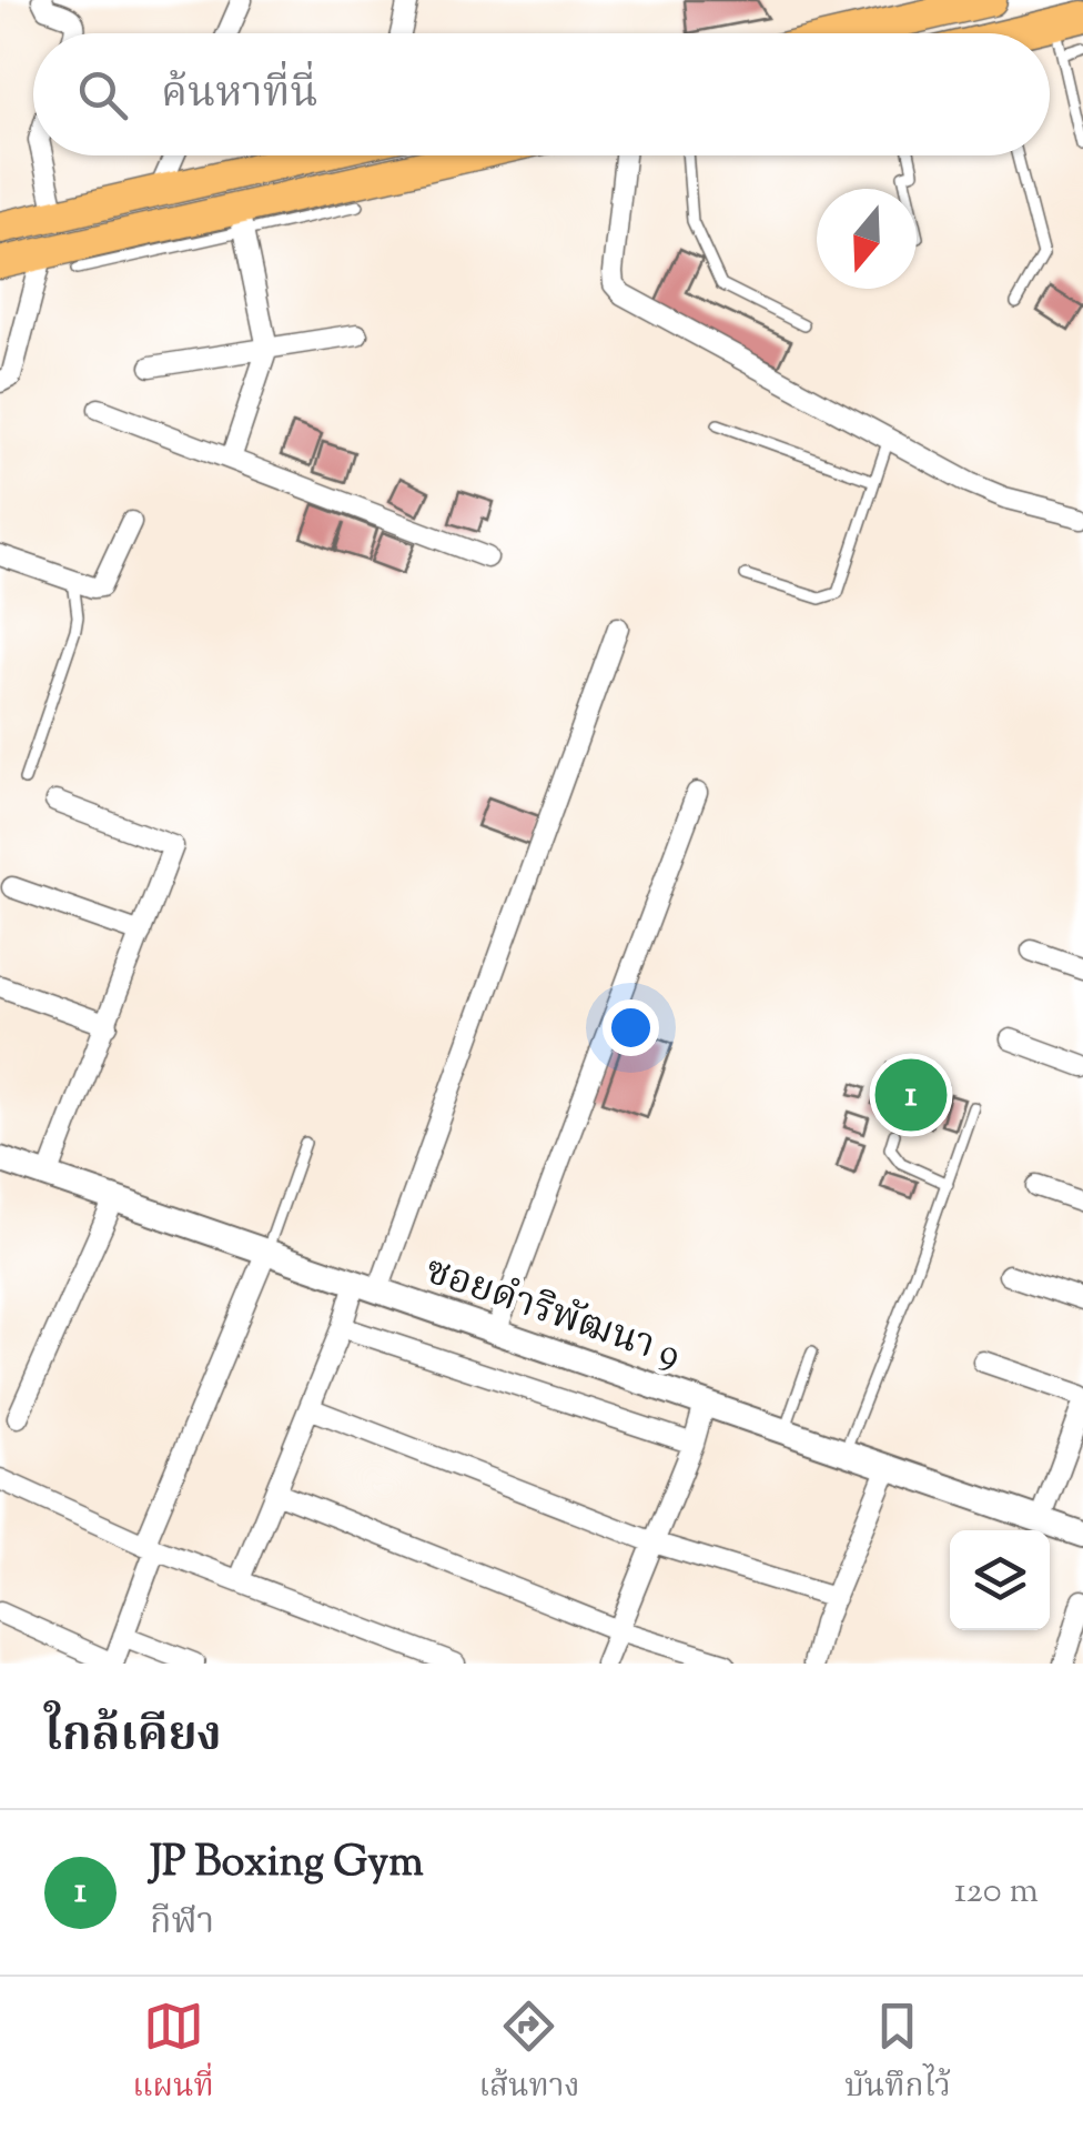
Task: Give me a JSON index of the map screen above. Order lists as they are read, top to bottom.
{
  "streets": {
    "street": ["ซอยดำริพัฒนา 9"]
  },
  "north": "bottom",
  "page": {
    "search": "ค้นหาที่นี่",
    "pins": "1",
    "heading": "ใกล้เคียง",
    "list": [
      {
        "mark": "1",
        "name": "JP Boxing Gym",
        "note": "กีฬา",
        "value": "120 m"
      }
    ],
    "nav": ["แผนที่", "เส้นทาง", "บันทึกไว้"]
  }
}
